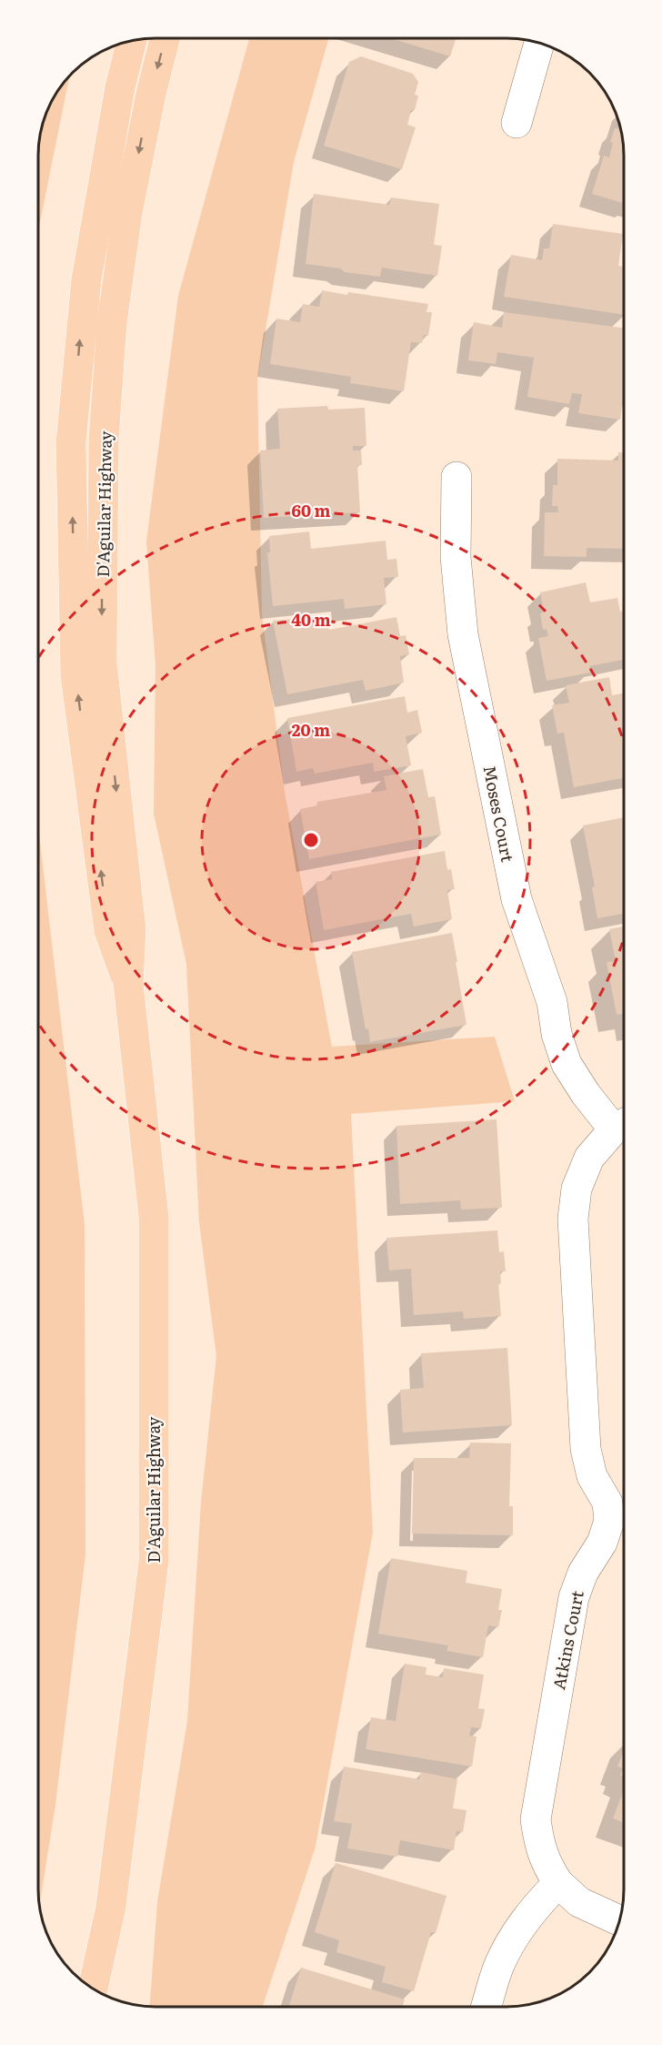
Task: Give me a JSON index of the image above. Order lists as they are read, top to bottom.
{
  "streets": {
    "highway": ["D'Aguilar Highway"],
    "street": ["Moses Court", "Atkins Court"]
  },
  "crossings": [
    ["Moses Court", "Atkins Court"]
  ],
  "rings": ["60 m", "40 m", "20 m"]
}
